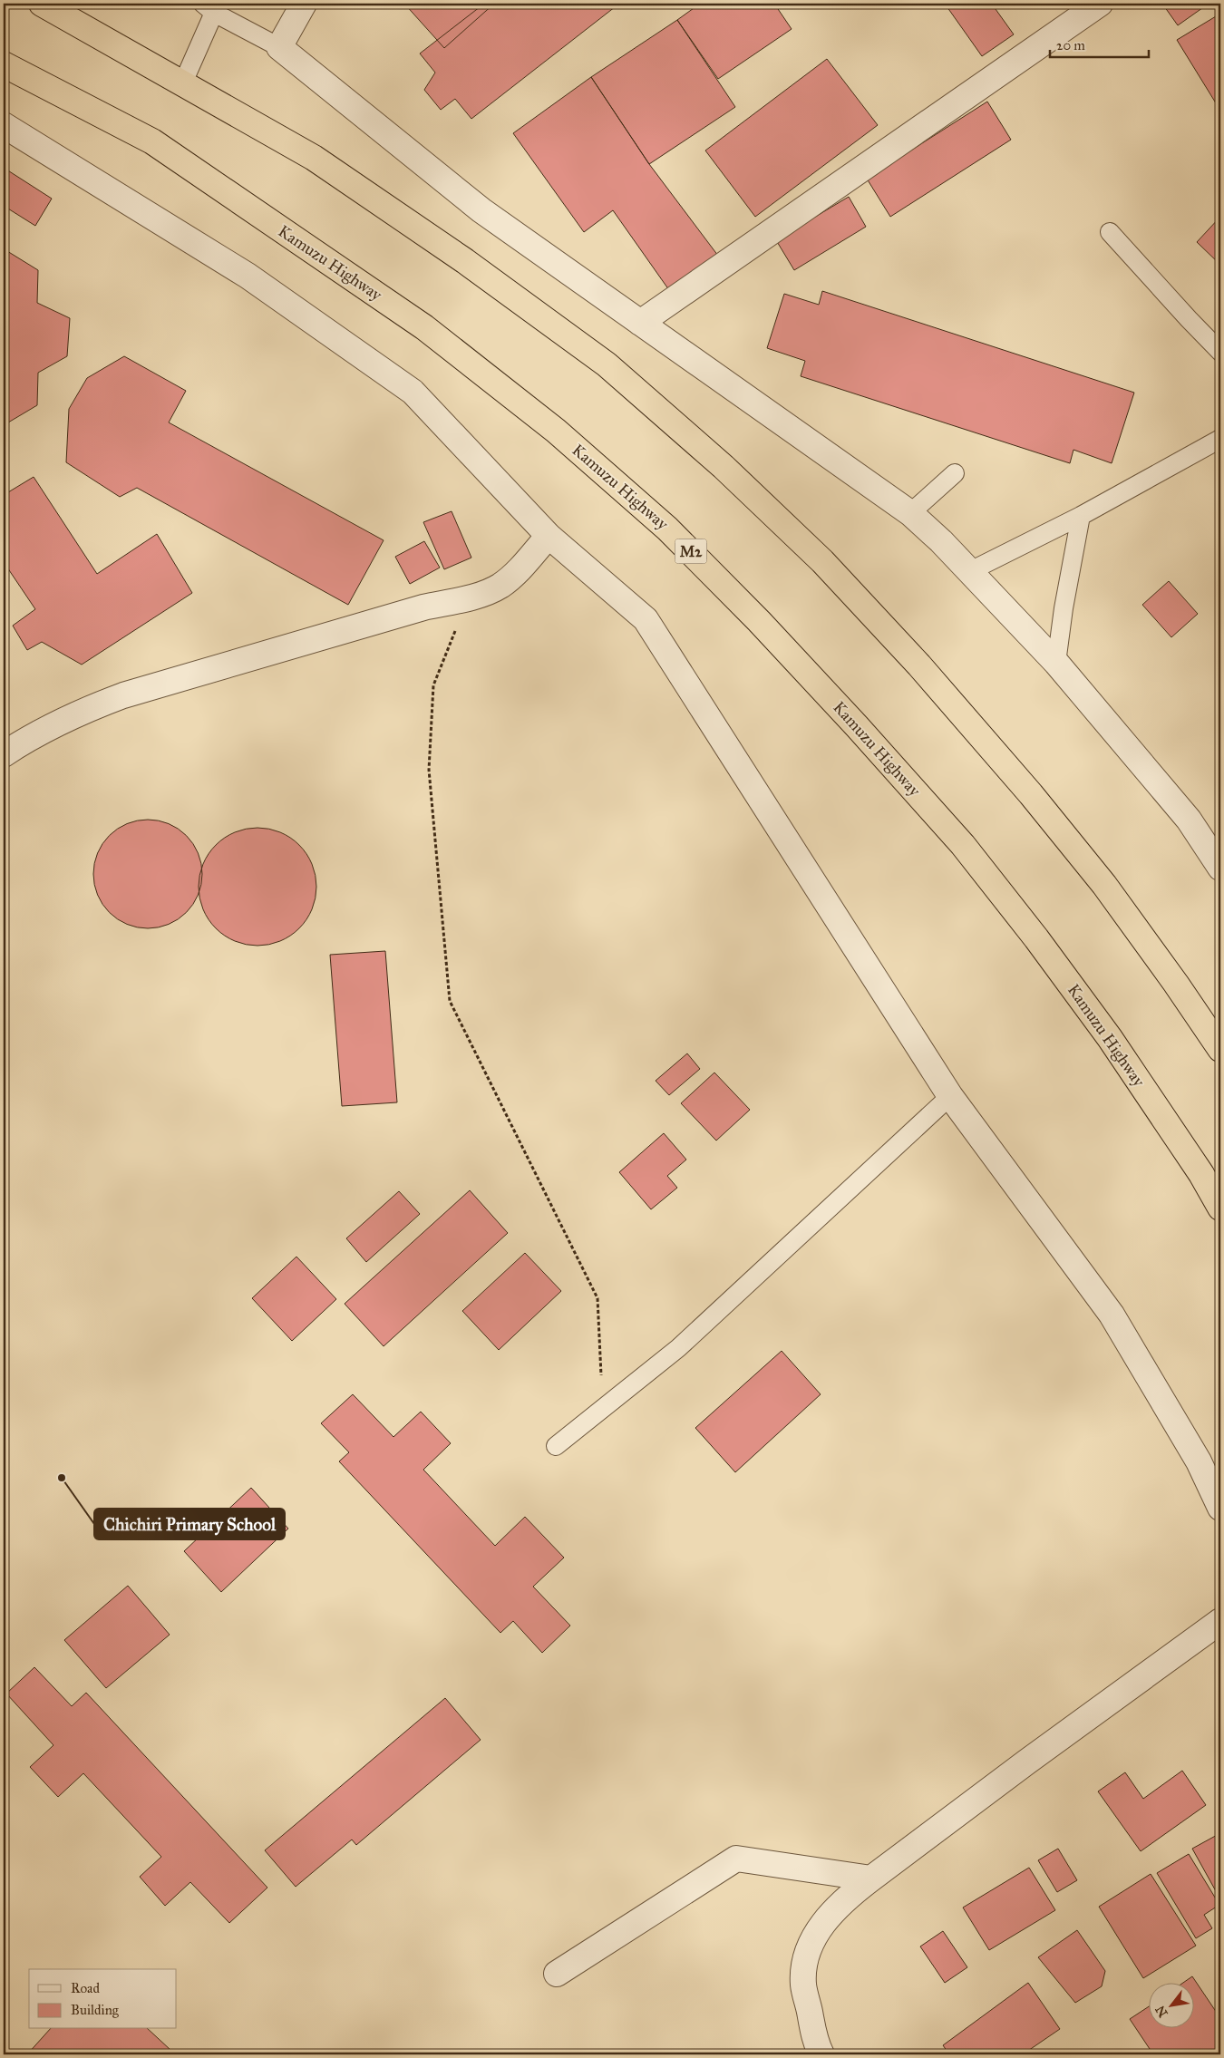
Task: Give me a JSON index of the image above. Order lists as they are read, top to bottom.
{
  "streets": {
    "highway": ["Kamuzu Highway", "M2"]
  },
  "places": ["Chichiri Primary School"],
  "legend": ["Road", "Building"],
  "scale_bar": "20 m",
  "north": "bottom left"
}
